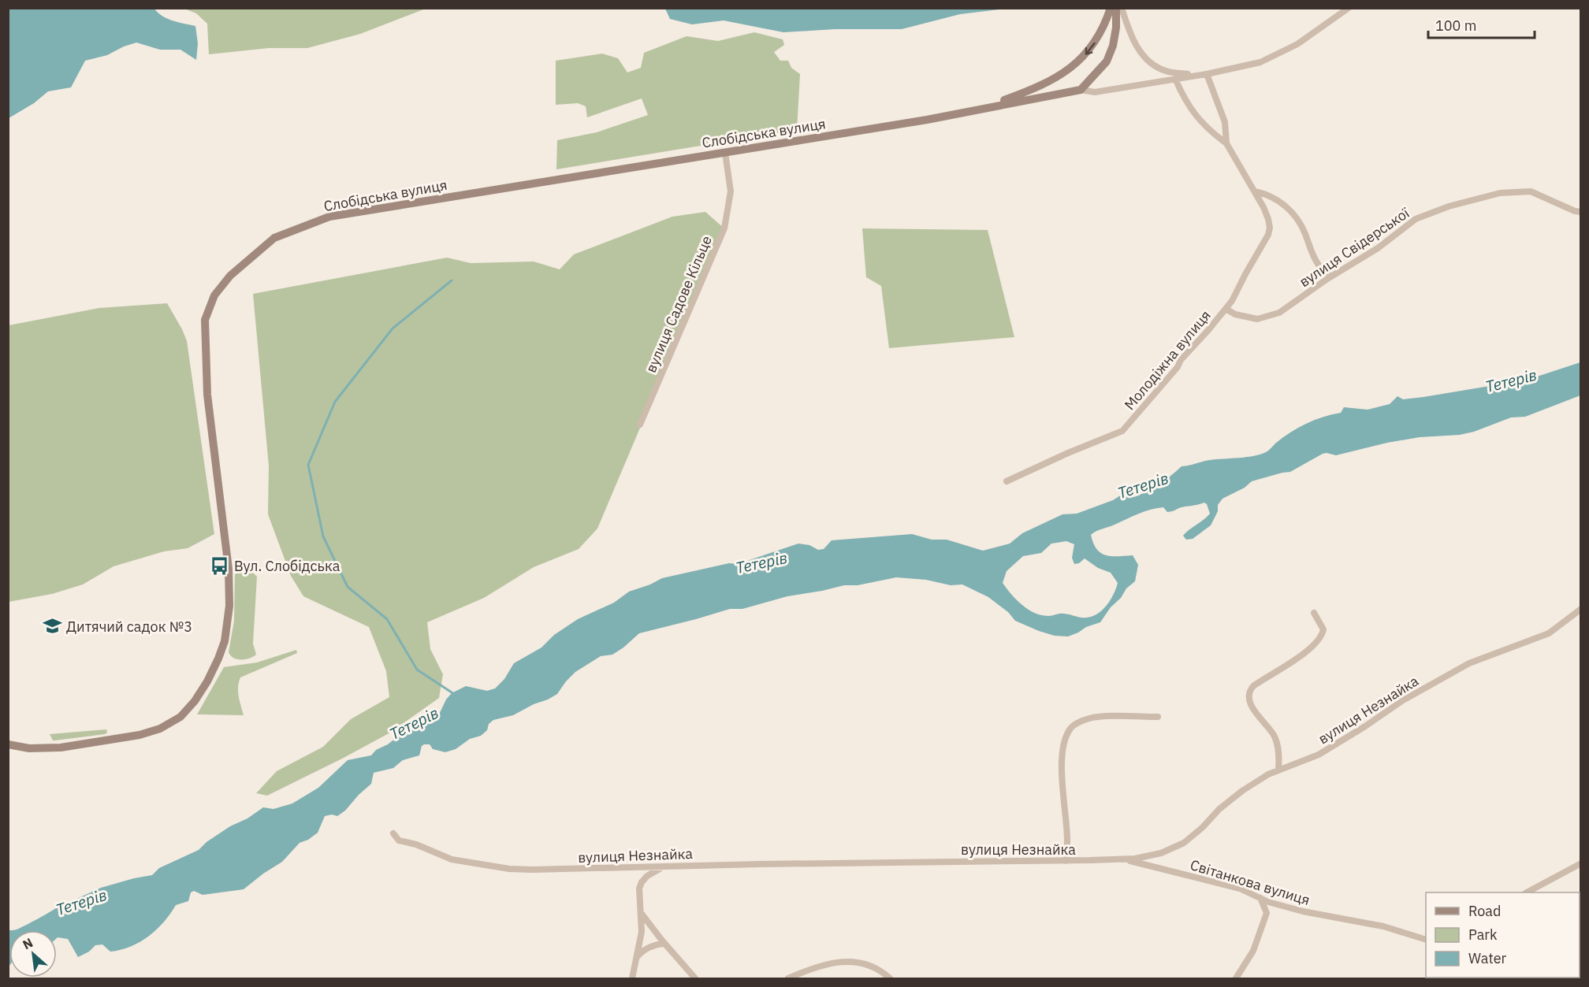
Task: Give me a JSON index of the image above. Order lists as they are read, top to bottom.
{
  "streets": {
    "street": [
      "Слобідська вулиця",
      "вулиця Свідерської",
      "вулиця Садове Кільце",
      "Молодіжна вулиця",
      "вулиця Незнайка",
      "Світанкова вулиця"
    ]
  },
  "crossings": [
    ["Слобідська вулиця", "вулиця Садове Кільце"],
    ["вулиця Свідерської", "Молодіжна вулиця"],
    ["вулиця Незнайка", "Світанкова вулиця"]
  ],
  "water": ["Тетерів"],
  "places": {
    "bus stop": ["Вул. Слобідська"],
    "school or university": ["Дитячий садок №3"]
  },
  "legend": ["Road", "Park", "Water"],
  "scale_bar": "100 m",
  "north": "top left"
}
